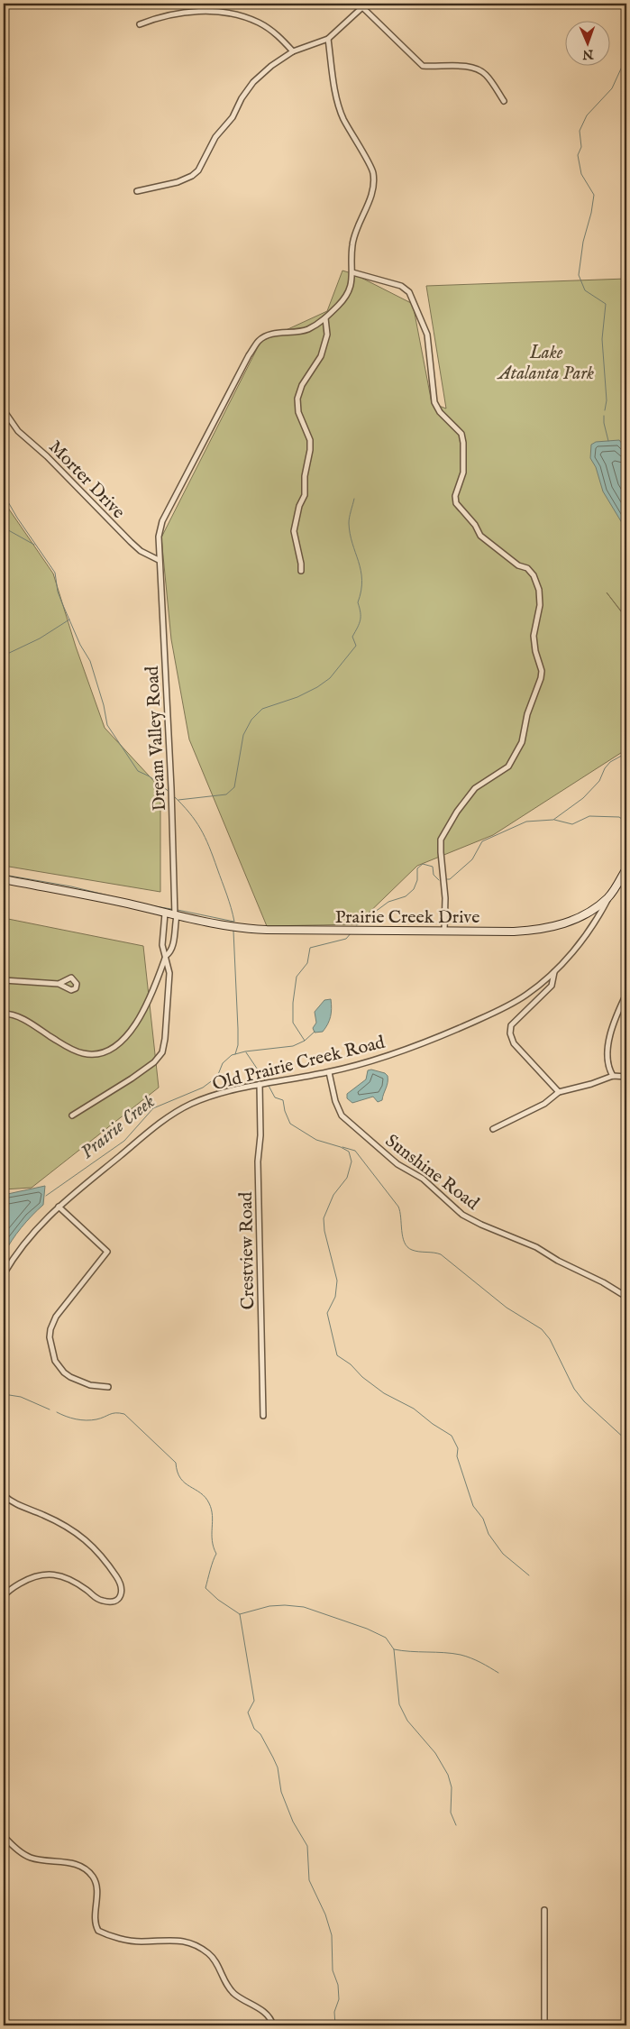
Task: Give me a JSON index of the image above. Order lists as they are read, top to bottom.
{
  "streets": {
    "main road": ["Prairie Creek Drive"],
    "street": [
      "Morter Drive",
      "Dream Valley Road",
      "Old Prairie Creek Road",
      "Sunshine Road",
      "Crestview Road"
    ]
  },
  "crossings": [
    ["Morter Drive", "Dream Valley Road"],
    ["Dream Valley Road", "Prairie Creek Drive"],
    ["Prairie Creek Drive", "Old Prairie Creek Road"],
    ["Old Prairie Creek Road", "Sunshine Road"],
    ["Old Prairie Creek Road", "Crestview Road"]
  ],
  "water": ["Prairie Creek"],
  "parks": ["Lake Atalanta Park"],
  "north": "bottom"
}
